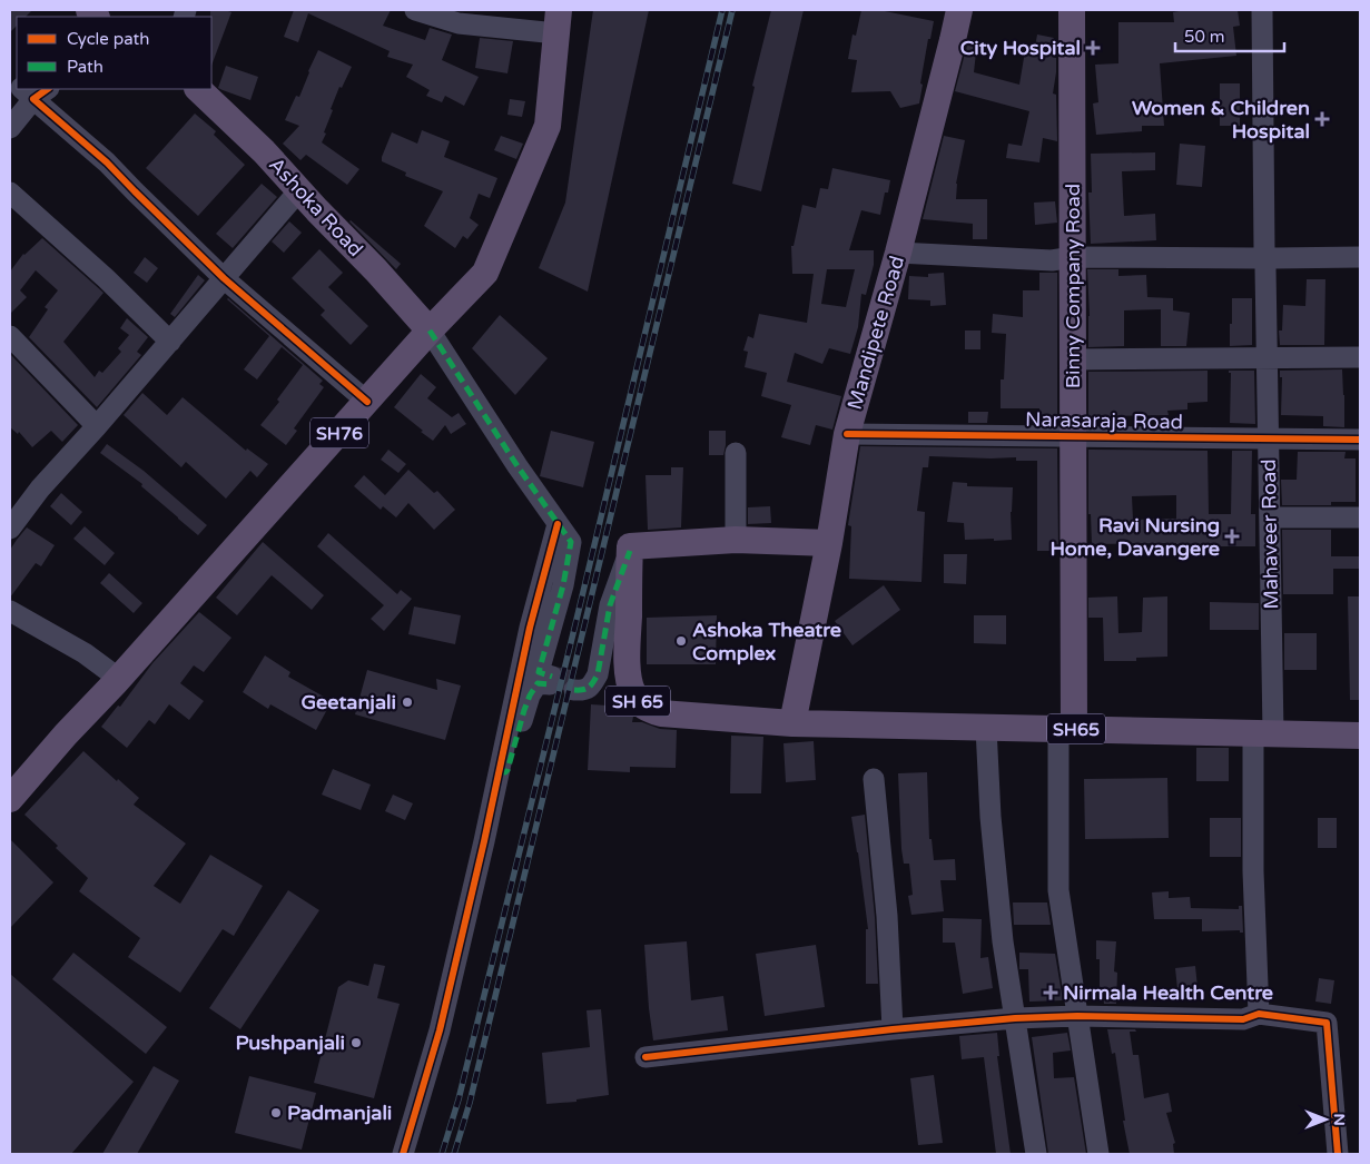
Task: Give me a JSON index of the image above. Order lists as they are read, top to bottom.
{
  "streets": {
    "main road": [
      "Ashoka Road",
      "Binny Company Road",
      "Mandipete Road",
      "SH76",
      "SH 65",
      "SH65"
    ],
    "street": ["Narasaraja Road", "Mahaveer Road"]
  },
  "crossings": [
    ["Ashoka Road", "SH76"],
    ["Binny Company Road", "Narasaraja Road"],
    ["Binny Company Road", "SH65"],
    ["Mandipete Road", "Narasaraja Road"],
    ["Mandipete Road", "SH 65"],
    ["Mandipete Road", "SH65"],
    ["Narasaraja Road", "Mahaveer Road"],
    ["Mahaveer Road", "SH65"],
    ["SH 65", "SH65"]
  ],
  "places": {
    "health": [
      "City Hospital",
      "Women & Children Hospital",
      "Ravi Nursing Home, Davangere",
      "Nirmala Health Centre"
    ],
    "other": [
      "Ashoka Theatre Complex",
      "Geetanjali",
      "Pushpanjali",
      "Padmanjali"
    ]
  },
  "legend": ["Cycle path", "Path"],
  "scale_bar": "50 m",
  "north": "right"
}
